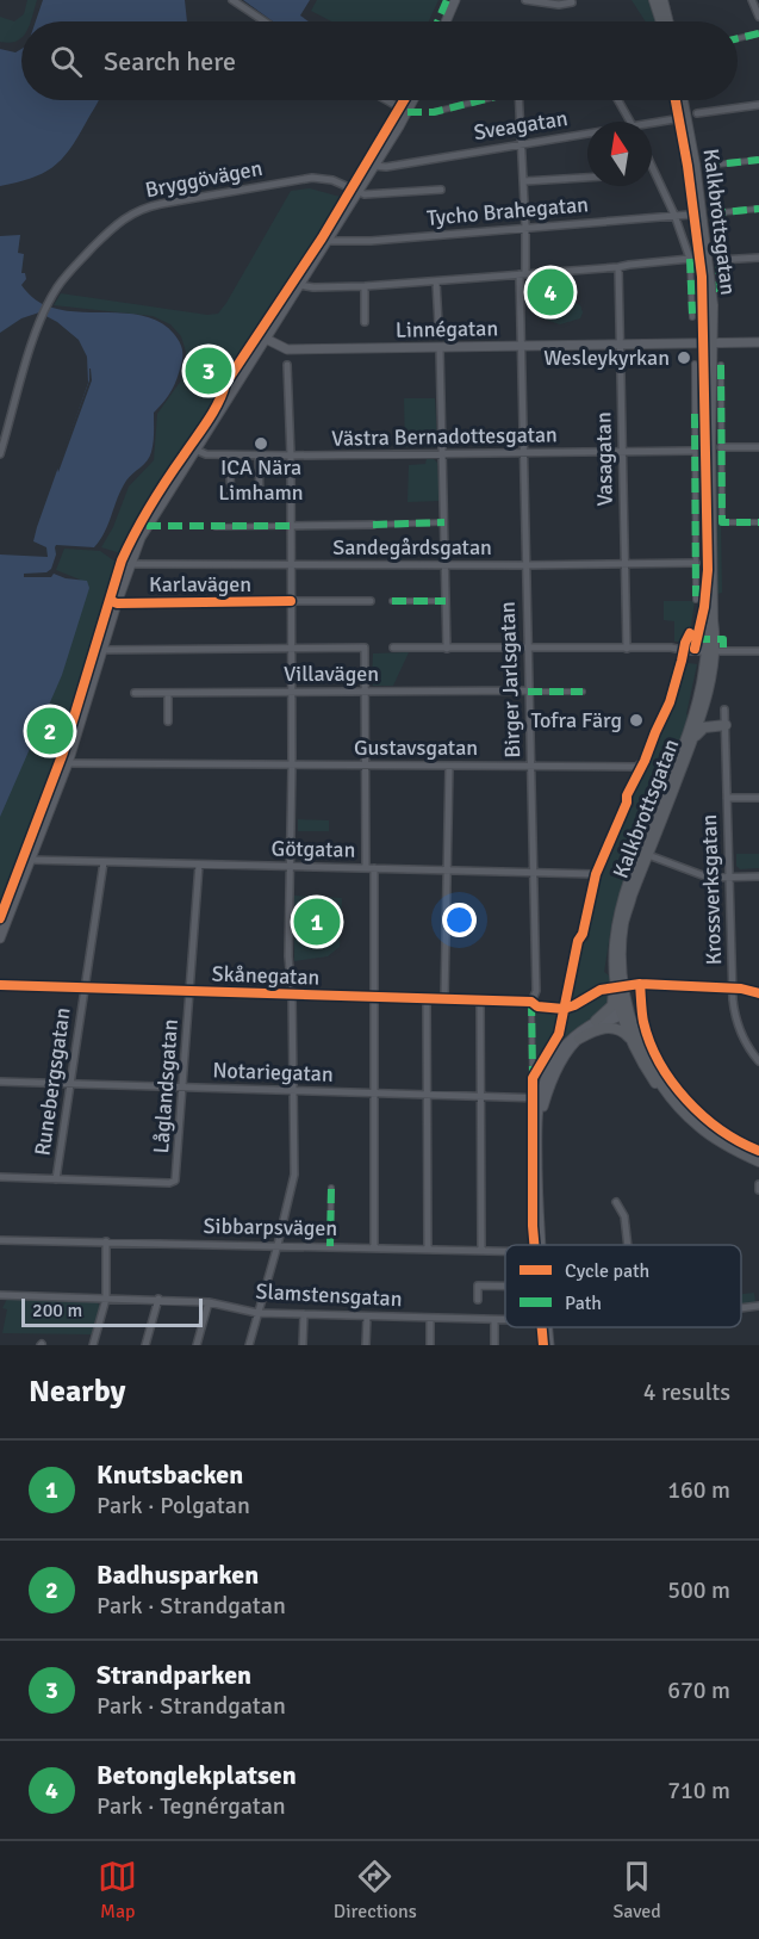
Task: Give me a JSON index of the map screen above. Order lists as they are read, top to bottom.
{
  "streets": {
    "main road": ["Kalkbrottsgatan"],
    "street": [
      "Sveagatan",
      "Bryggövägen",
      "Tycho Brahegatan",
      "Linnégatan",
      "Västra Bernadottesgatan",
      "Vasagatan",
      "Sandegårdsgatan",
      "Karlavägen",
      "Villavägen",
      "Birger Jarlsgatan",
      "Gustavsgatan",
      "Götgatan",
      "Krossverksgatan",
      "Skånegatan",
      "Notariegatan",
      "Runebergsgatan",
      "Låglandsgatan",
      "Sibbarpsvägen",
      "Slamstensgatan"
    ]
  },
  "crossings": [
    ["Sveagatan", "Birger Jarlsgatan"],
    ["Tycho Brahegatan", "Birger Jarlsgatan"],
    ["Kalkbrottsgatan", "Linnégatan"],
    ["Linnégatan", "Vasagatan"],
    ["Linnégatan", "Birger Jarlsgatan"],
    ["Västra Bernadottesgatan", "Vasagatan"],
    ["Västra Bernadottesgatan", "Birger Jarlsgatan"],
    ["Vasagatan", "Sandegårdsgatan"],
    ["Sandegårdsgatan", "Birger Jarlsgatan"],
    ["Villavägen", "Birger Jarlsgatan"],
    ["Birger Jarlsgatan", "Gustavsgatan"],
    ["Birger Jarlsgatan", "Götgatan"],
    ["Birger Jarlsgatan", "Skånegatan"],
    ["Götgatan", "Runebergsgatan"],
    ["Götgatan", "Låglandsgatan"],
    ["Skånegatan", "Runebergsgatan"],
    ["Skånegatan", "Låglandsgatan"],
    ["Notariegatan", "Runebergsgatan"],
    ["Notariegatan", "Låglandsgatan"],
    ["Runebergsgatan", "Låglandsgatan"]
  ],
  "places": ["Wesleykyrkan", "ICA Nära Limhamn", "Tofra Färg"],
  "legend": ["Cycle path", "Path"],
  "scale_bar": "200 m",
  "north": "top",
  "page": {
    "search": "Search here",
    "pins": [
      "4",
      "3",
      "2",
      "1"
    ],
    "scale": "200 m",
    "heading": ["Nearby", "4 results"],
    "list": [
      {
        "mark": "1",
        "name": "Knutsbacken",
        "note": "Park · Polgatan",
        "value": "160 m"
      },
      {
        "mark": "2",
        "name": "Badhusparken",
        "note": "Park · Strandgatan",
        "value": "500 m"
      },
      {
        "mark": "3",
        "name": "Strandparken",
        "note": "Park · Strandgatan",
        "value": "670 m"
      },
      {
        "mark": "4",
        "name": "Betonglekplatsen",
        "note": "Park · Tegnérgatan",
        "value": "710 m"
      }
    ],
    "nav": ["Map", "Directions", "Saved"]
  }
}
